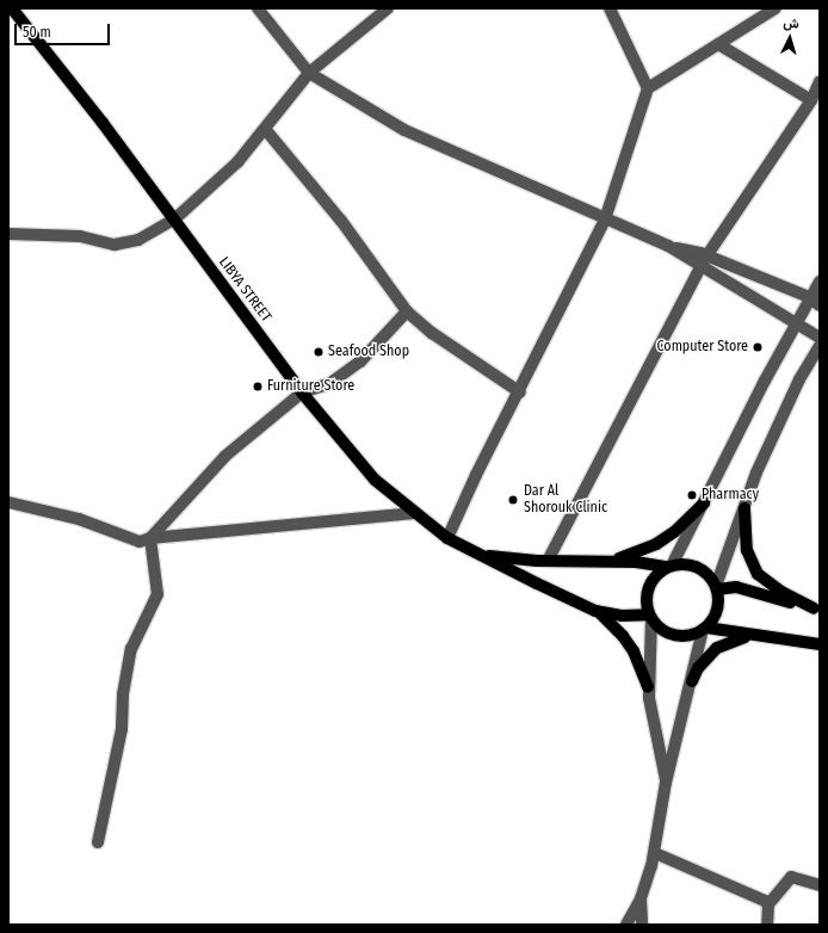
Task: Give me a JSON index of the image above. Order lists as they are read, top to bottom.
{
  "streets": {
    "main road": ["LIBYA STREET"]
  },
  "places": [
    "Computer Store",
    "Seafood Shop",
    "Furniture Store",
    "Pharmacy",
    "Dar Al Shorouk Clinic"
  ],
  "scale_bar": "50 m",
  "north": "top"
}
